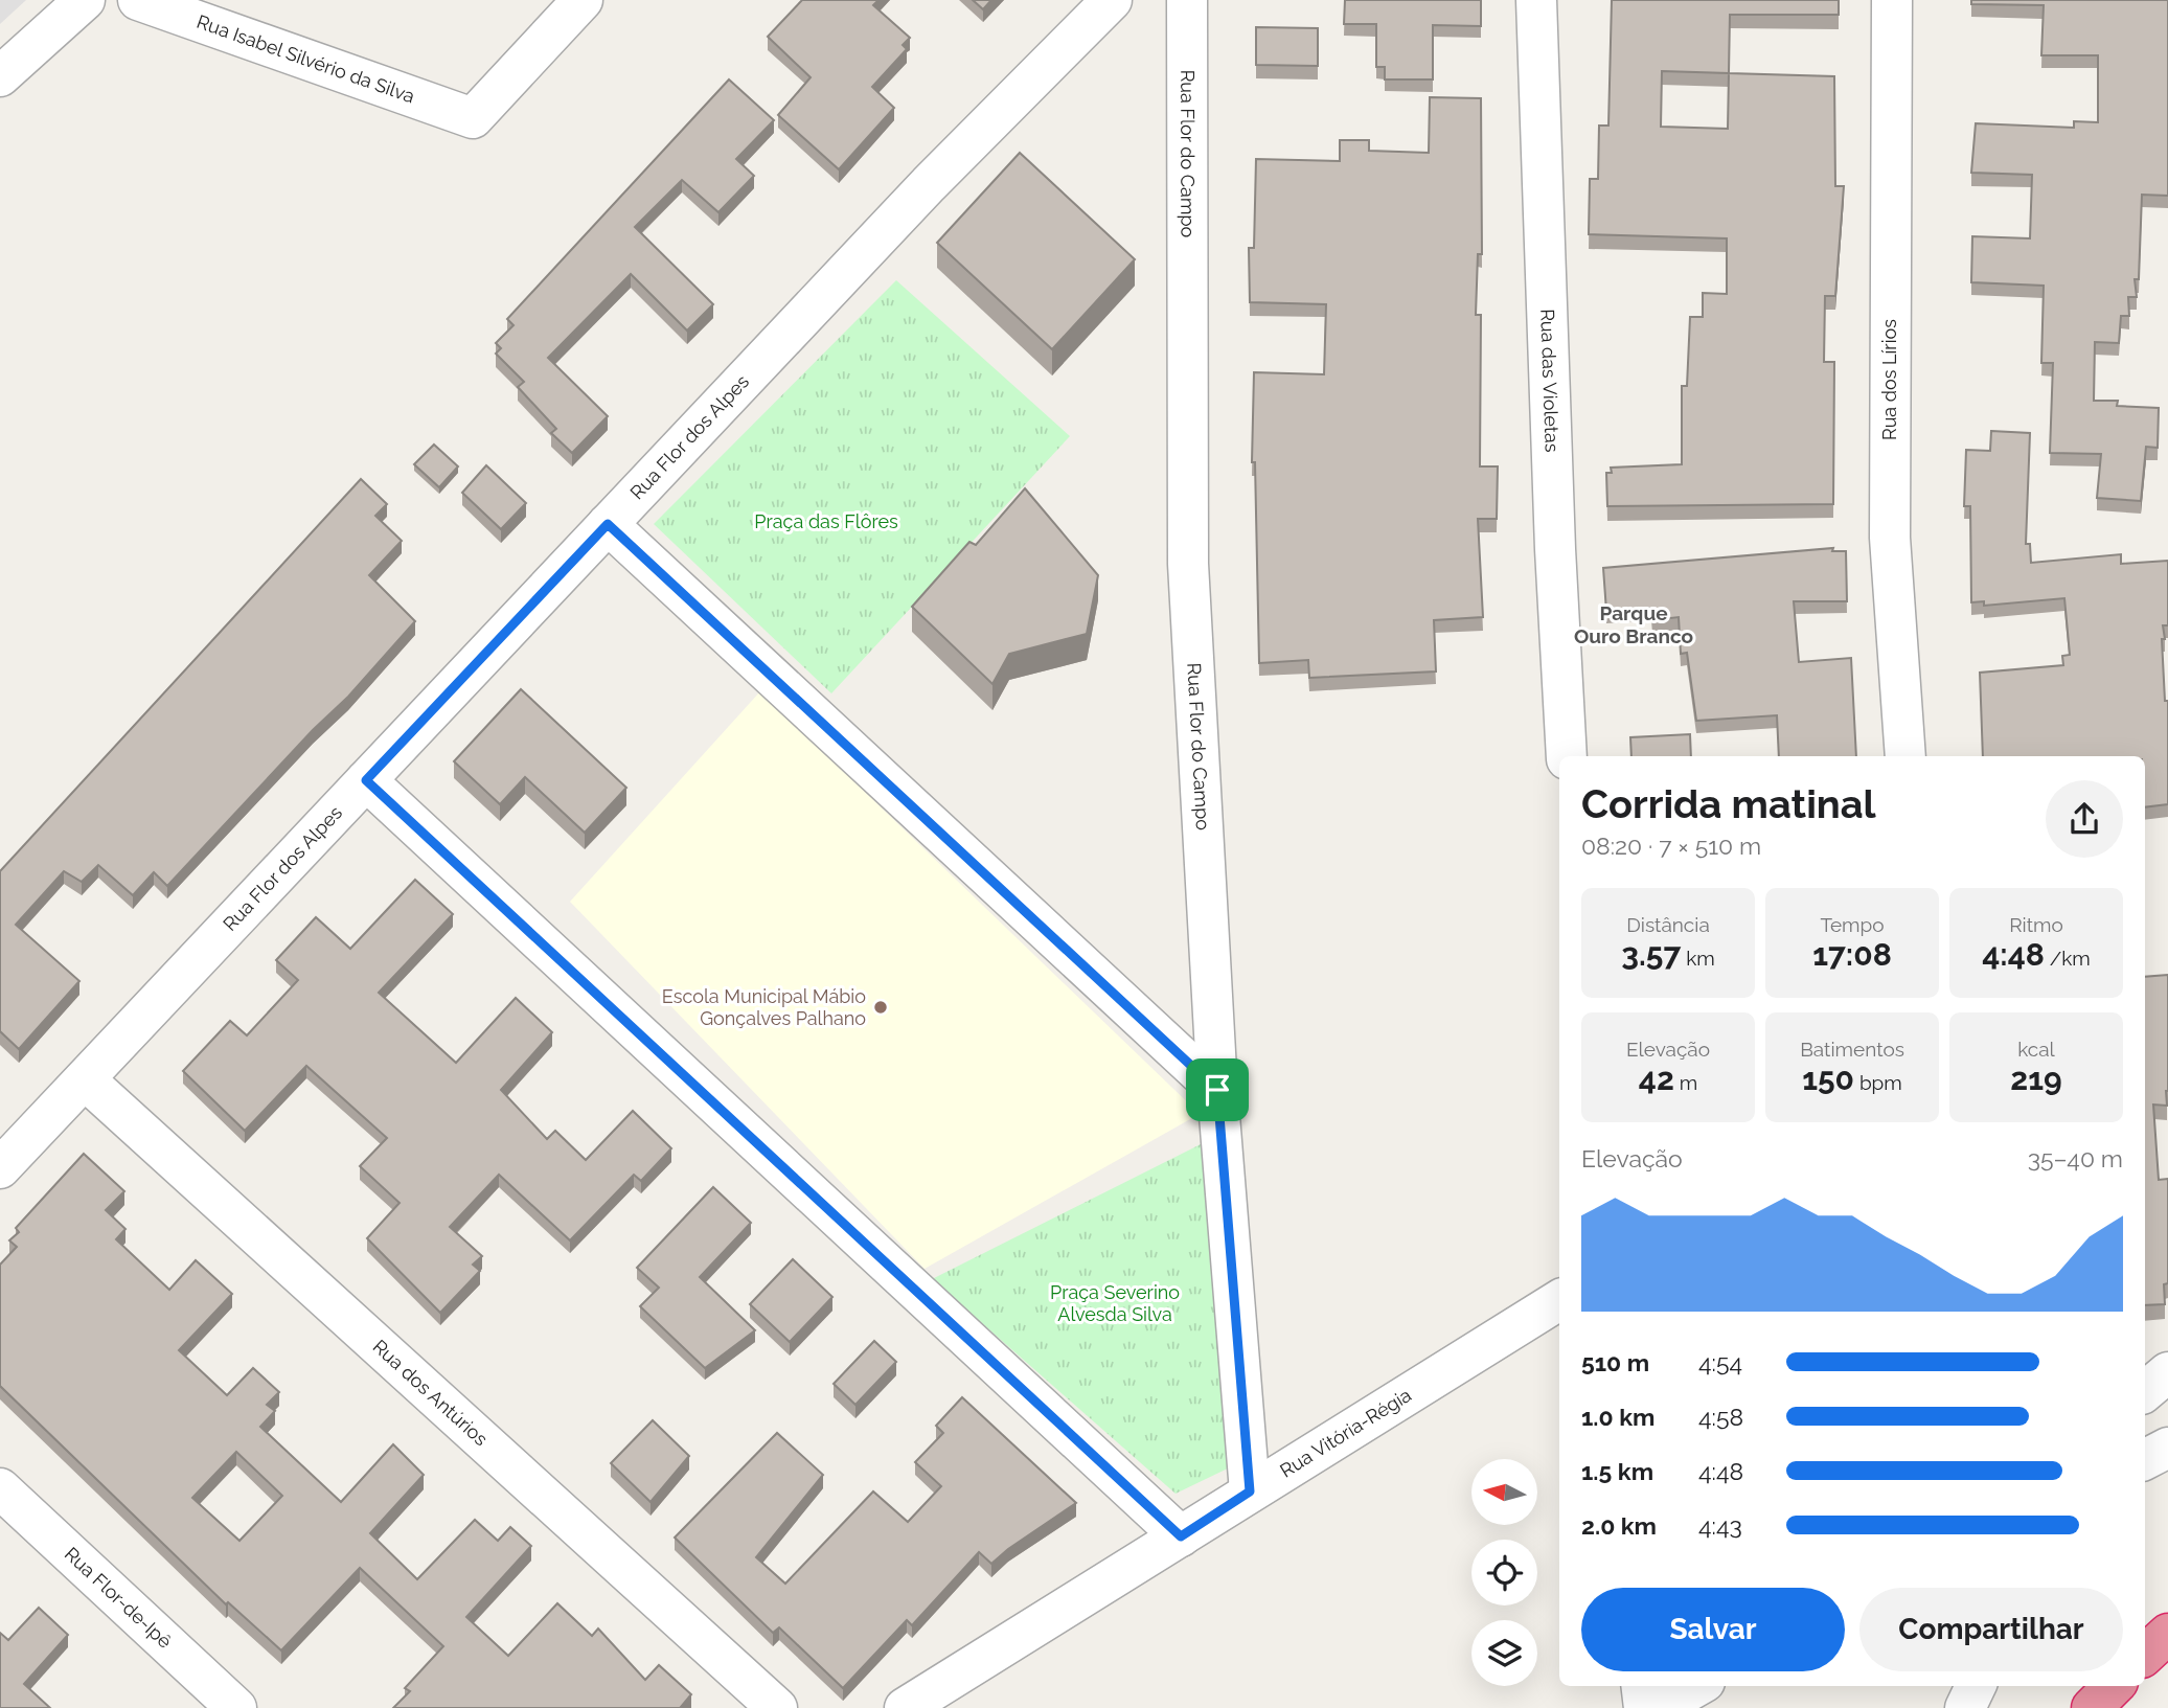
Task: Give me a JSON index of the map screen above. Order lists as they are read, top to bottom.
{
  "streets": {
    "street": [
      "Rua Isabel Silvério da Silva",
      "Rua Flor do Campo",
      "Rua das Violetas",
      "Rua dos Lírios",
      "Rua Flor dos Alpes",
      "Rua dos Antúrios",
      "Rua Vitória-Régia",
      "Rua Flor-de-Ipê"
    ]
  },
  "crossings": [
    ["Rua Flor do Campo", "Rua Vitória-Régia"],
    ["Rua Flor dos Alpes", "Rua dos Antúrios"]
  ],
  "districts": ["Parque Ouro Branco"],
  "parks": ["Praça das Flôres", "Praça Severino Alvesda Silva"],
  "places": ["Escola Municipal Mábio Gonçalves Palhano"],
  "north": "left",
  "page": {
    "heading": ["Corrida matinal", "08:20 · 7 × 510 m"],
    "stats": [
      ["Distância", "3.57 km"],
      ["Tempo", "17:08"],
      ["Ritmo", "4:48 /km"],
      ["Elevação", "42 m"],
      ["Batimentos", "150 bpm"],
      ["kcal", "219"]
    ],
    "chart": ["Elevação", "35–40 m"],
    "list": [
      {
        "name": "510 m",
        "note": "4:54"
      },
      {
        "name": "1.0 km",
        "note": "4:58"
      },
      {
        "name": "1.5 km",
        "note": "4:48"
      },
      {
        "name": "2.0 km",
        "note": "4:43"
      }
    ],
    "buttons": ["Salvar", "Compartilhar"]
  }
}
